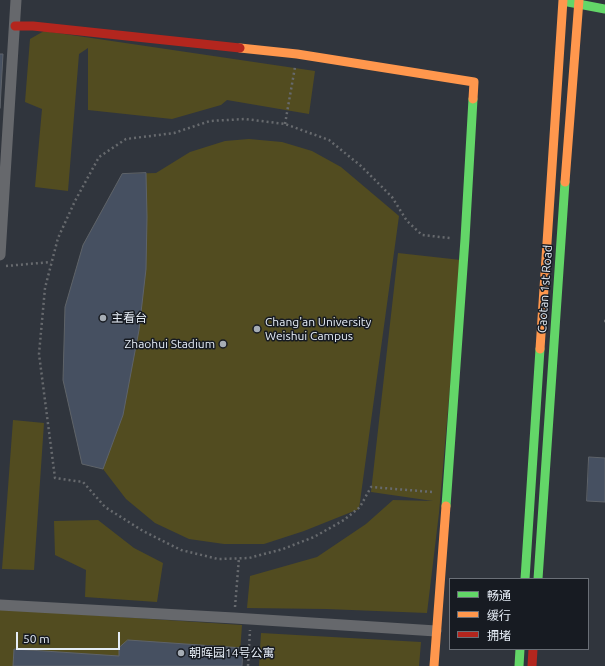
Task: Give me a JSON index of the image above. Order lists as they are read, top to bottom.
{
  "streets": {
    "street": ["Caotan 1st Road"]
  },
  "places": [
    "主看台",
    "Chang'an University Weishui Campus",
    "Zhaohui Stadium",
    "朝晖园14号公寓"
  ],
  "legend": ["畅通", "缓行", "拥堵"],
  "scale_bar": "50 m"
}
